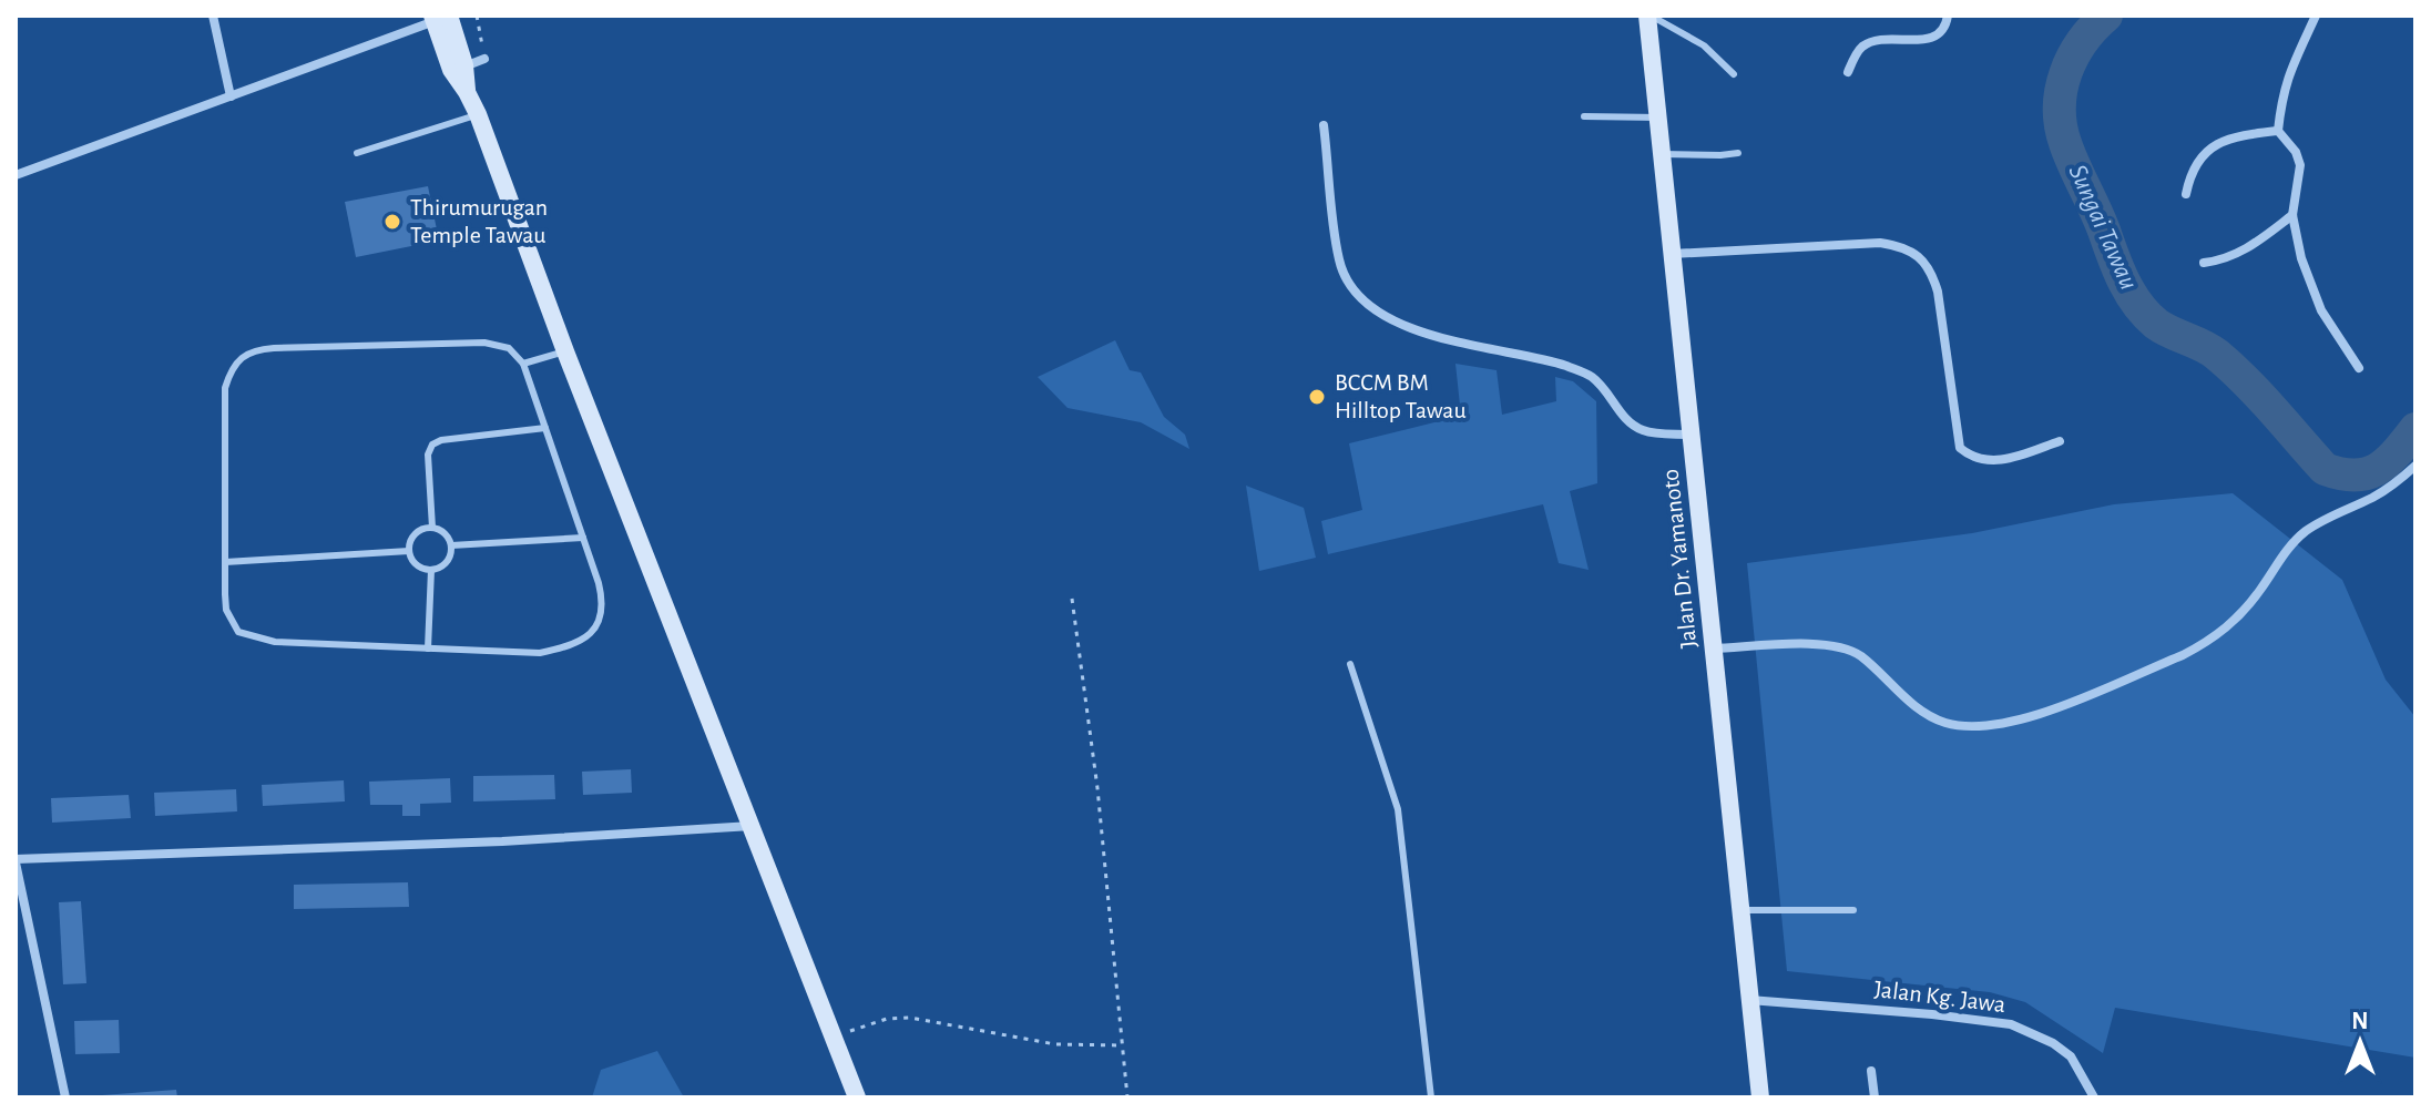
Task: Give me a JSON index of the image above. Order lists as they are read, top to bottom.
{
  "streets": {
    "main road": ["Jalan Dr. Yamanoto"],
    "street": ["Jalan Kg. Jawa"]
  },
  "crossings": [
    ["Jalan Dr. Yamanoto", "Jalan Kg. Jawa"]
  ],
  "water": ["Sungai Tawau"],
  "places": ["Thirumurugan Temple Tawau", "BCCM BM Hilltop Tawau"],
  "north": "top"
}
